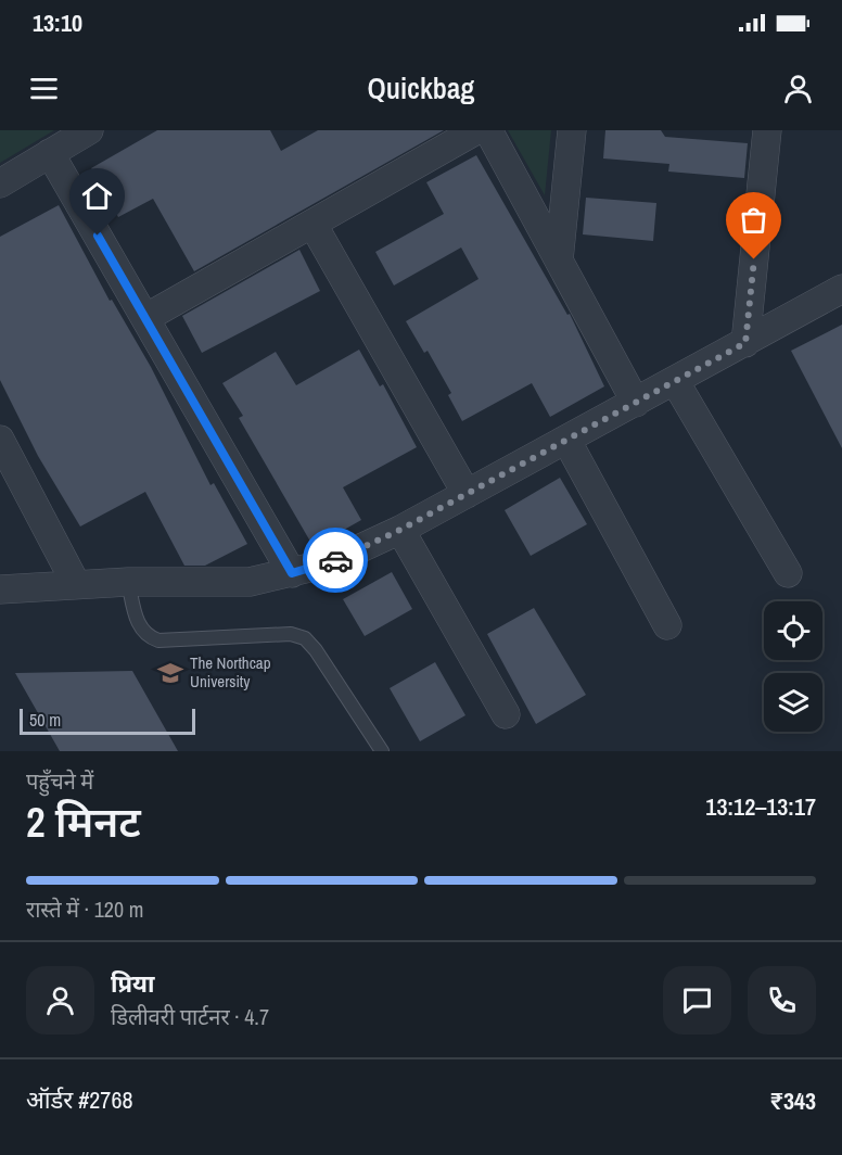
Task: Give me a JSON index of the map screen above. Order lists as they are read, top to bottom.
{
  "places": {
    "school or university": ["The Northcap University"]
  },
  "scale_bar": "50 m",
  "page": {
    "status": "13:10",
    "header": "Quickbag",
    "scale": "50 m",
    "heading": ["2 मिनट", "पहुँचने में", "13:12–13:17"],
    "panel": [
      "प्रिया",
      "डिलीवरी पार्टनर · 4.7",
      "ऑर्डर #2768",
      "₹343"
    ],
    "bar": "रास्ते में · 120 m"
  }
}
